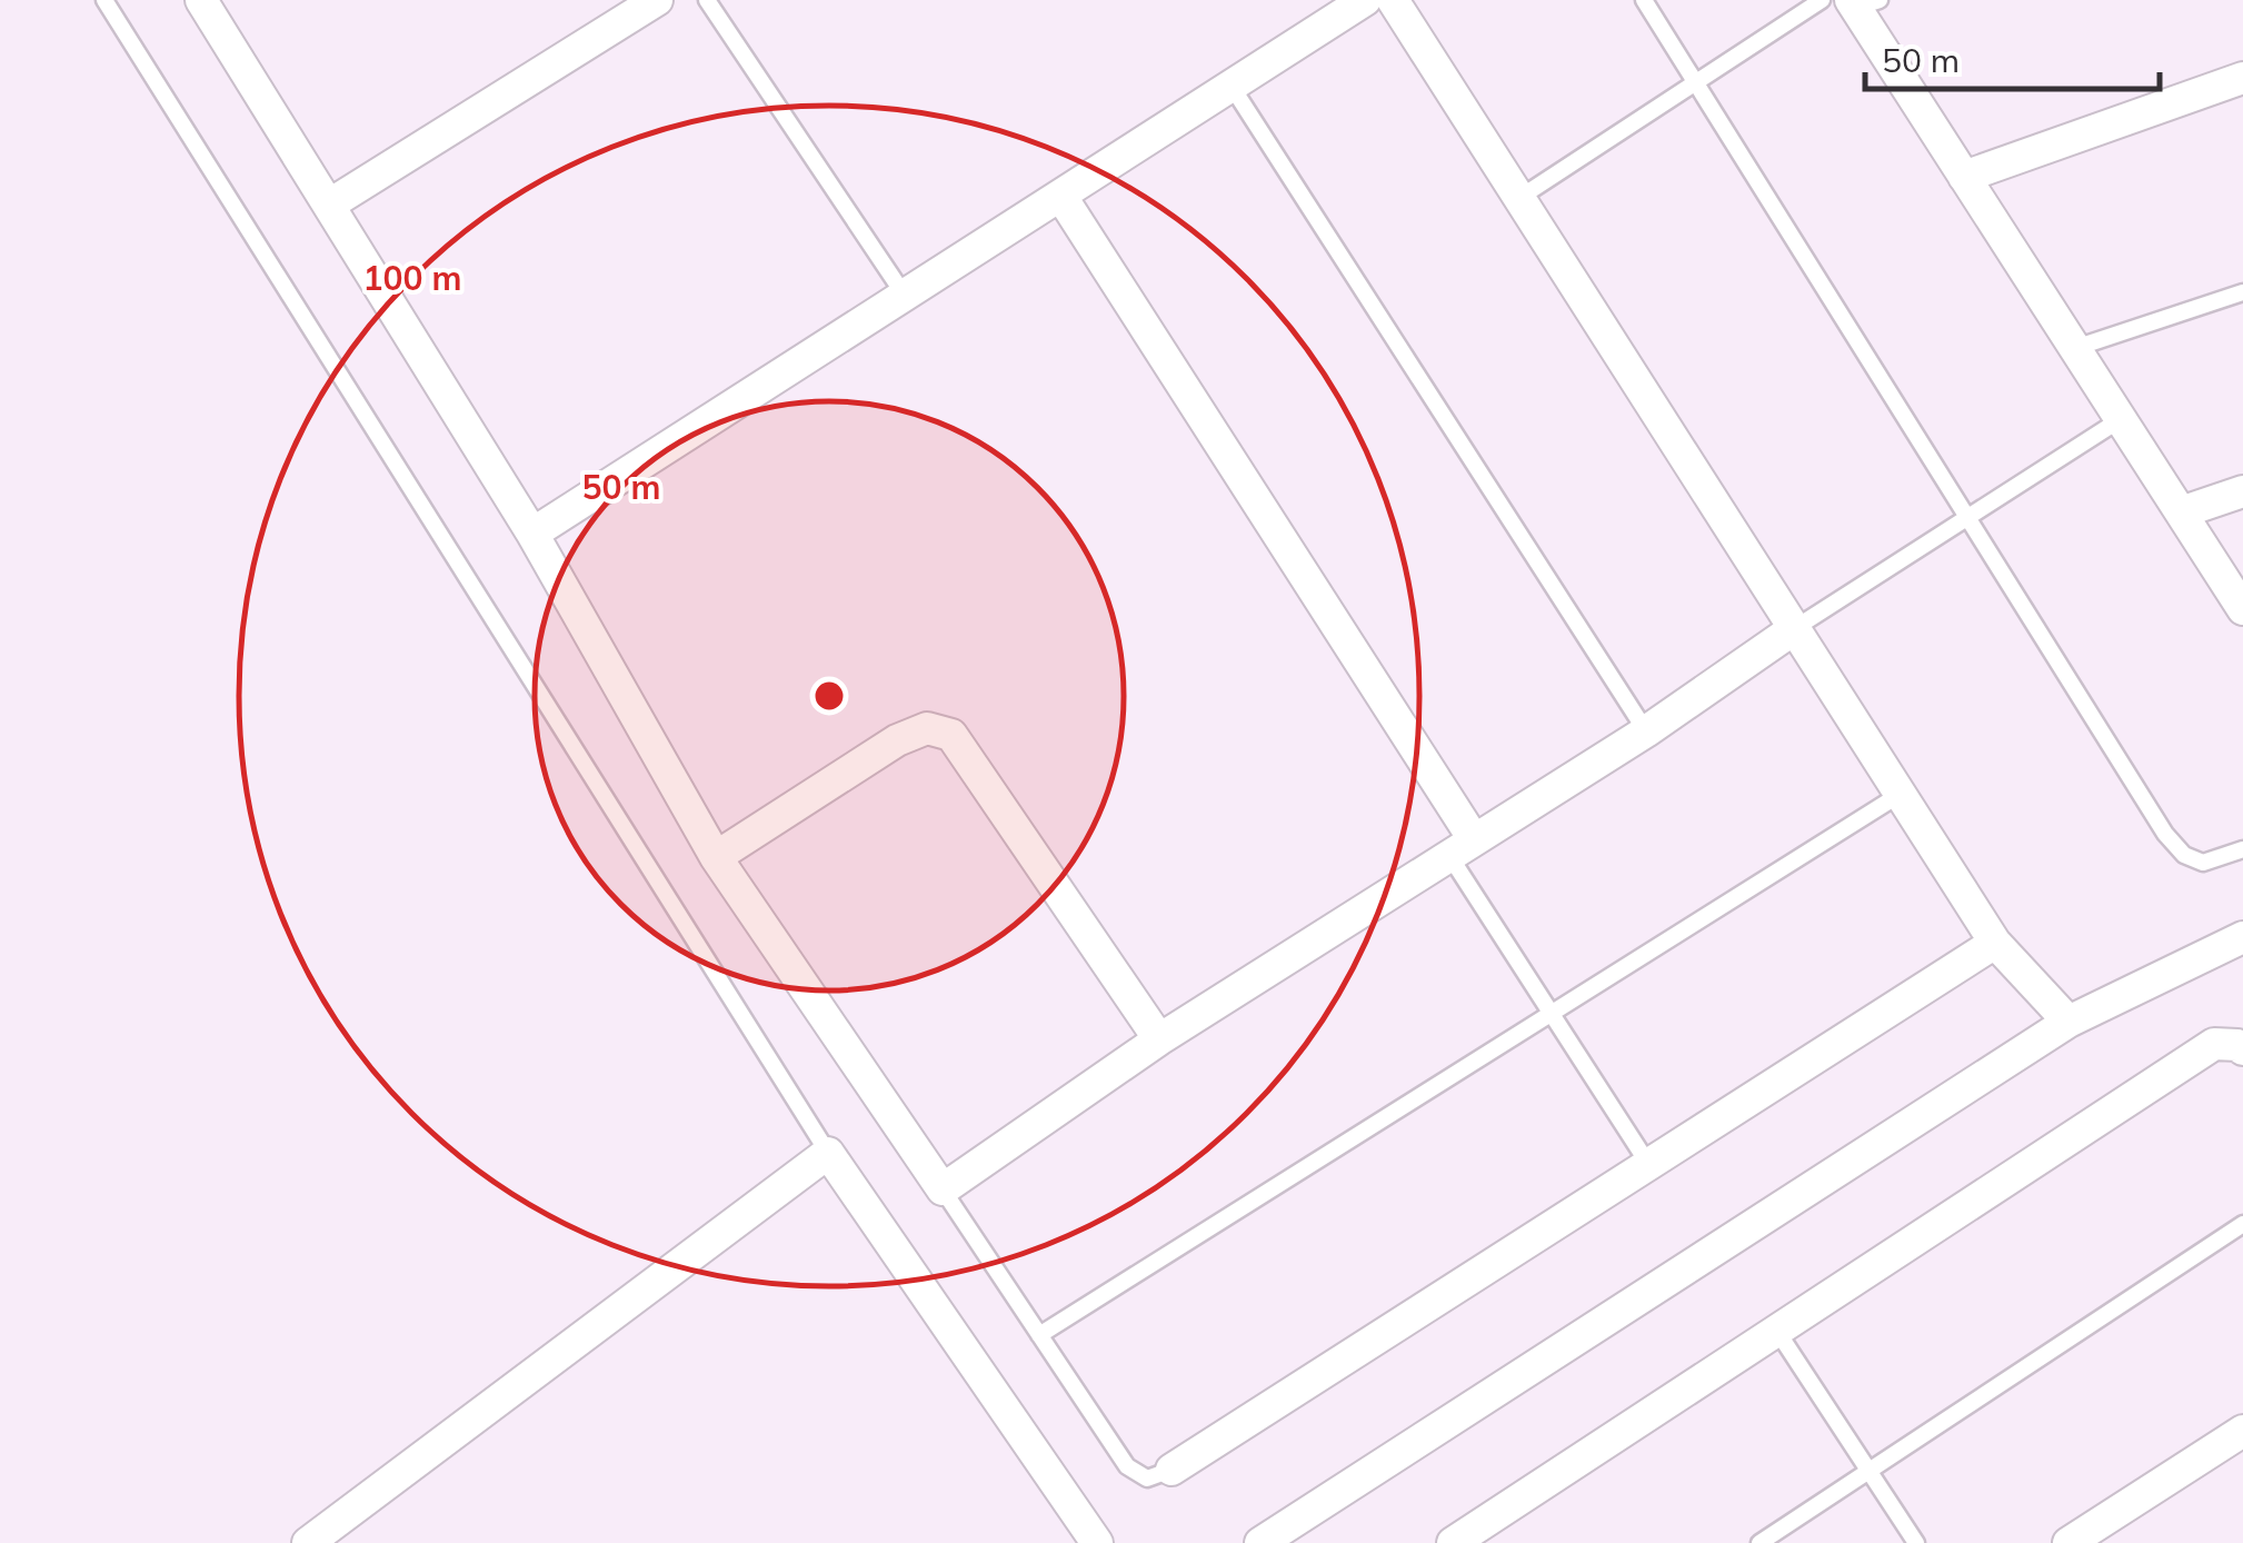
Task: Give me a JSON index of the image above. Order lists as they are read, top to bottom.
{
  "scale_bar": "50 m",
  "rings": ["100 m", "50 m"]
}
